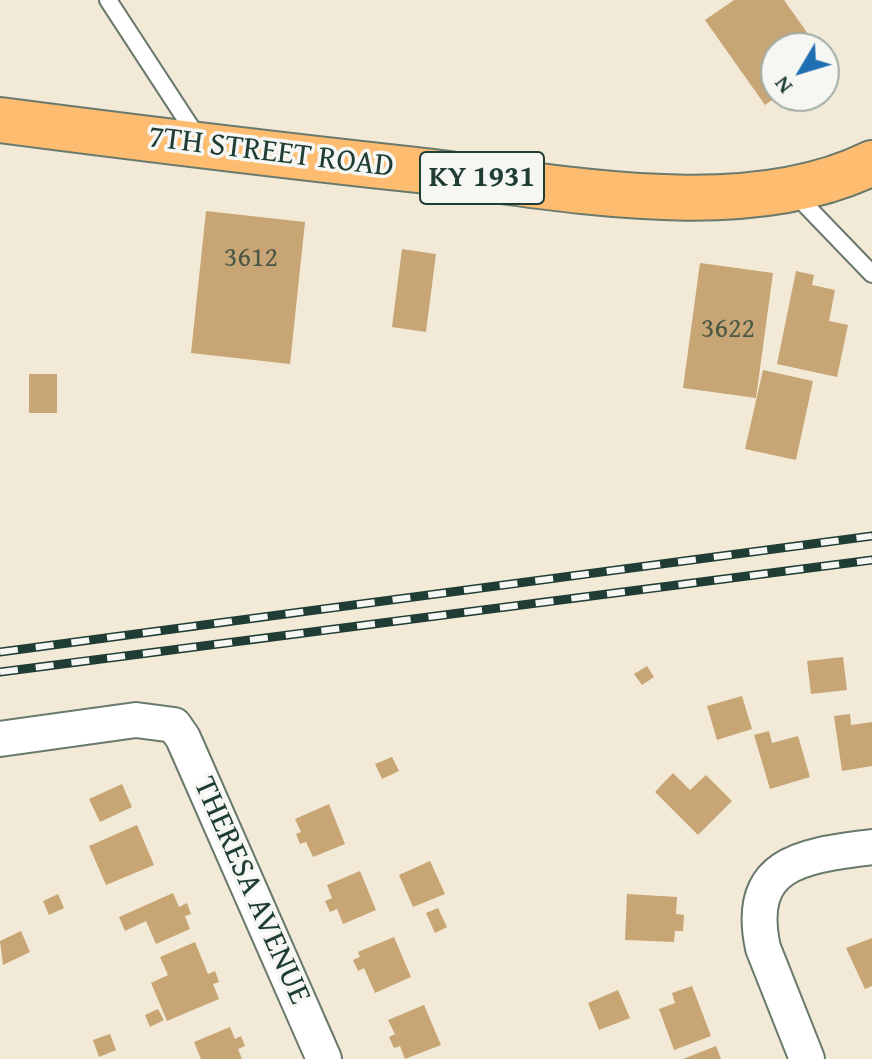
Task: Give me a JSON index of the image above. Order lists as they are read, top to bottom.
{
  "streets": {
    "main road": ["7TH STREET ROAD", "KY 1931"],
    "street": ["THERESA AVENUE"]
  },
  "house_numbers": ["3612", "3622"],
  "north": "bottom left"
}
